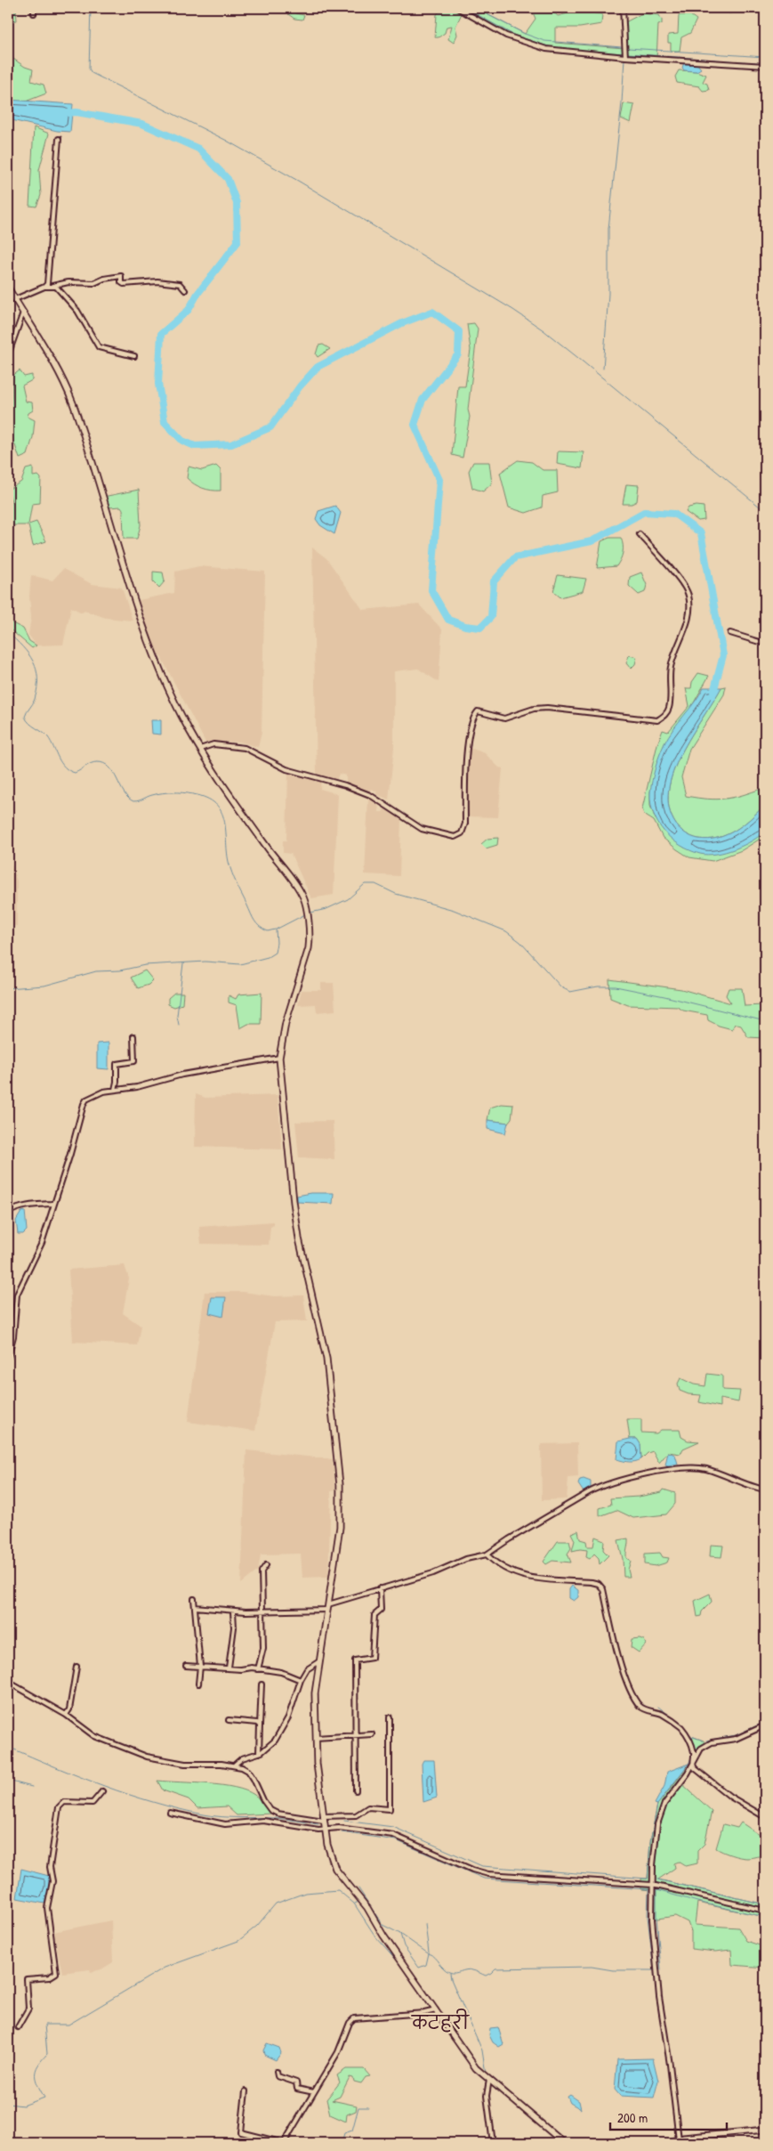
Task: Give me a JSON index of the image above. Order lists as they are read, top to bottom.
{
  "districts": ["कटहरी"],
  "scale_bar": "200 m"
}
